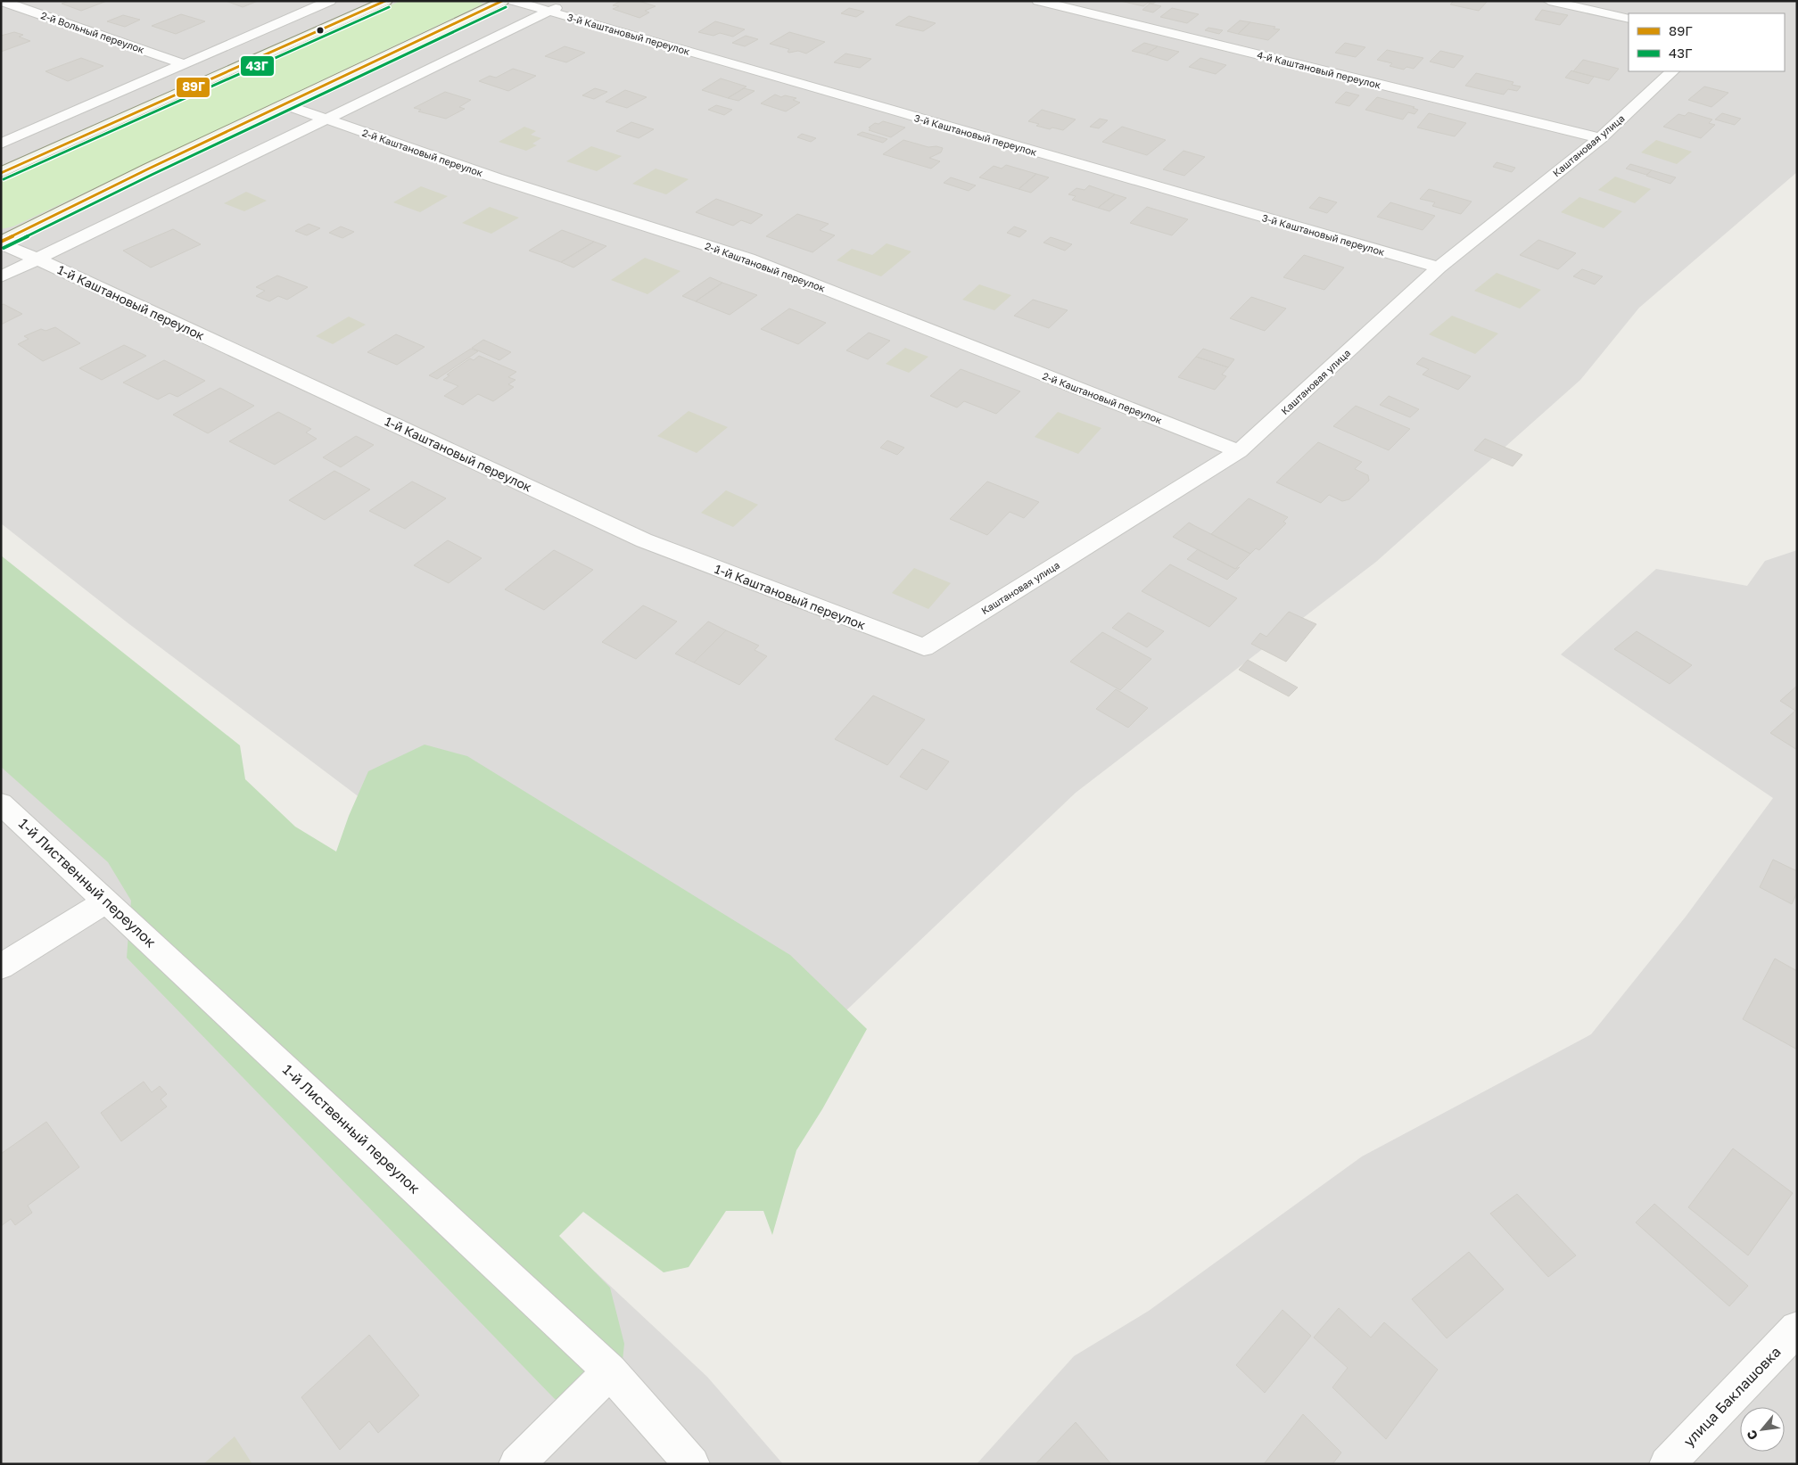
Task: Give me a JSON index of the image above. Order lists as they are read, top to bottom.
{
  "streets": {
    "street": [
      "2-й Вольный переулок",
      "3-й Каштановый переулок",
      "4-й Каштановый переулок",
      "Каштановая улица",
      "2-й Каштановый переулок",
      "1-й Каштановый переулок",
      "1-й Лиственный переулок",
      "улица Баклашовка"
    ]
  },
  "crossings": [
    ["3-й Каштановый переулок", "Каштановая улица"],
    ["4-й Каштановый переулок", "Каштановая улица"],
    ["Каштановая улица", "2-й Каштановый переулок"],
    ["Каштановая улица", "1-й Каштановый переулок"]
  ],
  "lines": ["transit line 89Г", "transit line 43Г"],
  "legend": ["89Г", "43Г"],
  "north": "bottom left"
}
